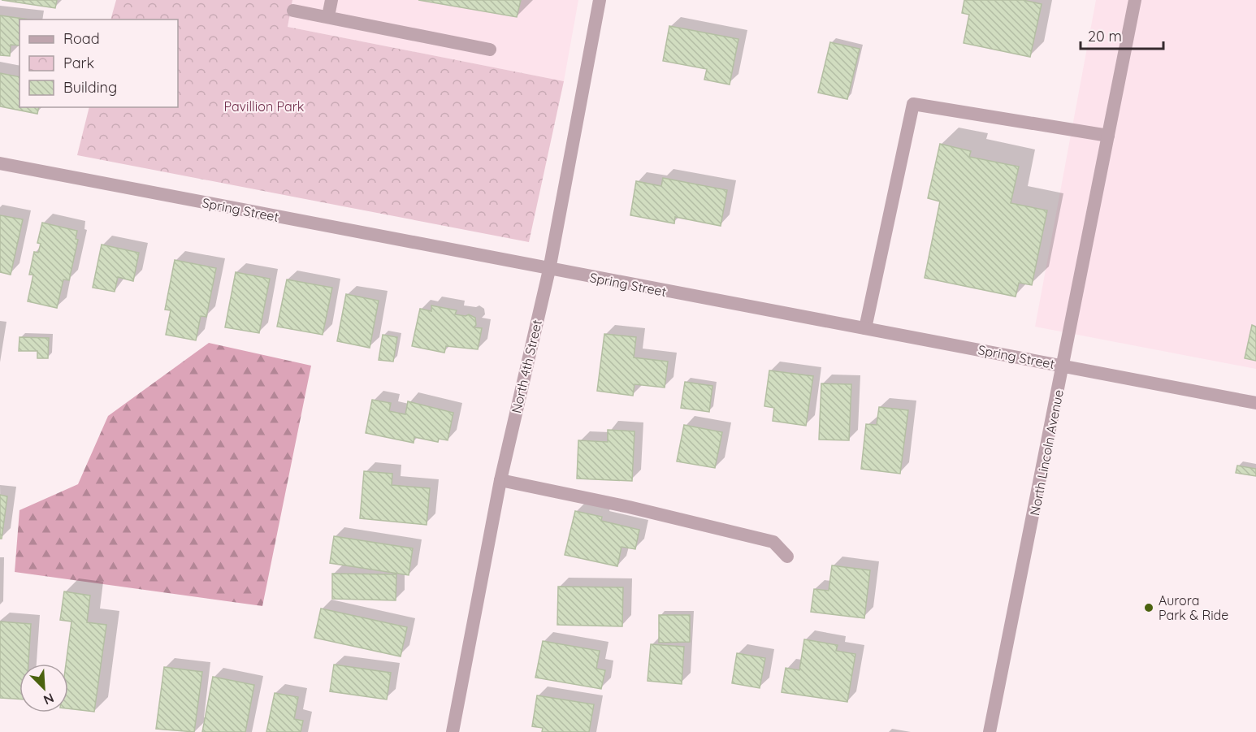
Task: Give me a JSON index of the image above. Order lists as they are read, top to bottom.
{
  "streets": {
    "street": ["Spring Street", "North 4th Street", "North Lincoln Avenue"]
  },
  "crossings": [
    ["Spring Street", "North 4th Street"],
    ["Spring Street", "North Lincoln Avenue"]
  ],
  "parks": ["Pavillion Park"],
  "places": ["Aurora Park & Ride"],
  "legend": ["Road", "Park", "Building"],
  "scale_bar": "20 m",
  "north": "bottom right"
}
